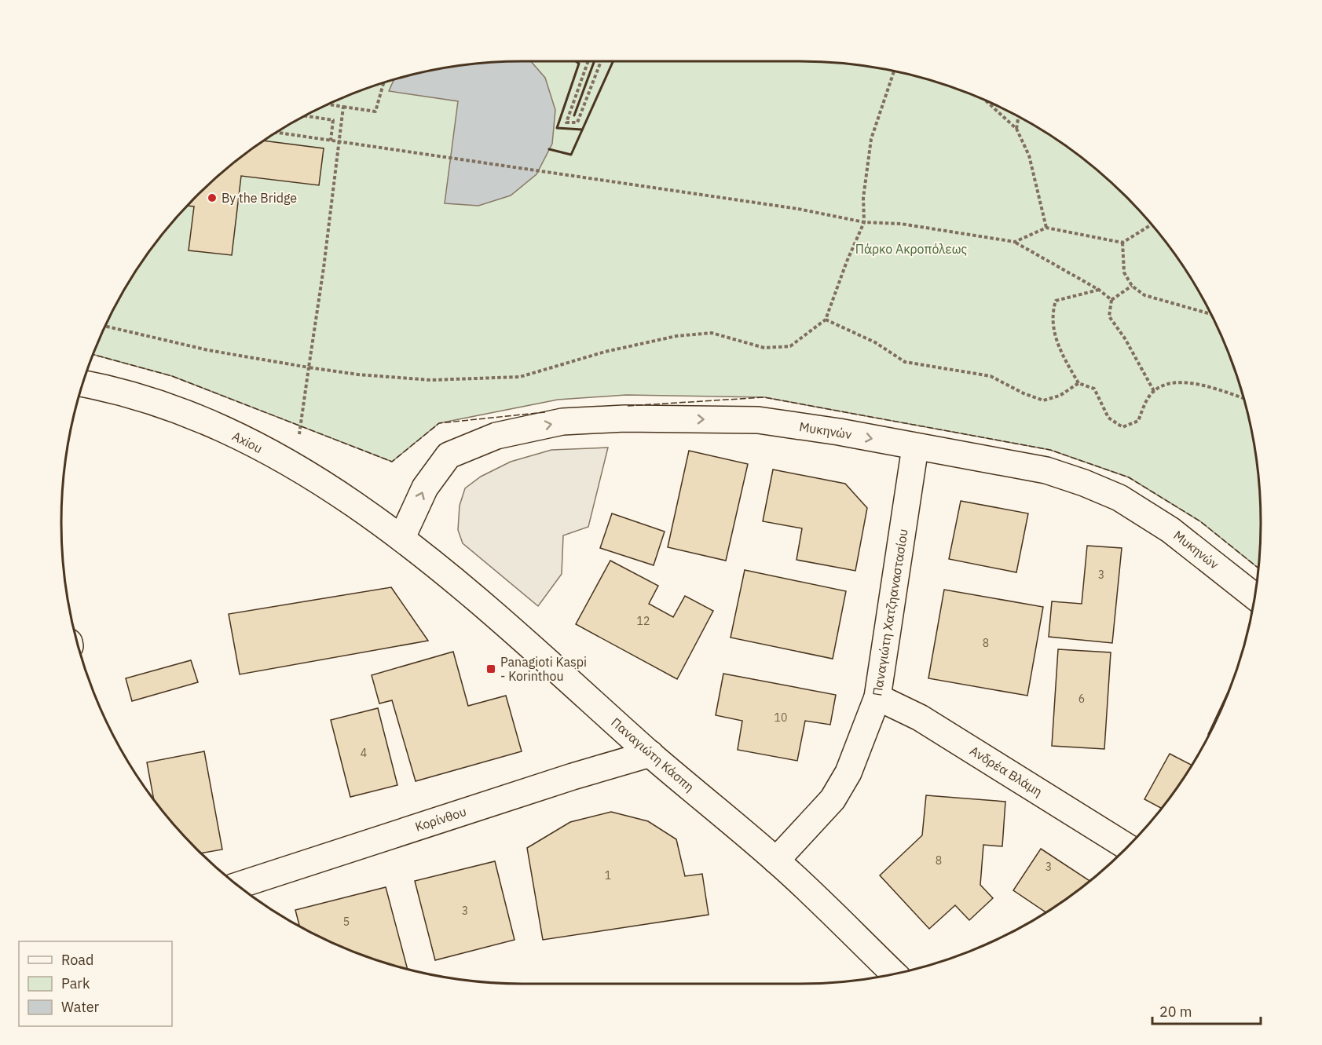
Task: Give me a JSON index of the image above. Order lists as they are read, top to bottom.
{
  "streets": {
    "street": [
      "Μυκηνών",
      "Axiou",
      "Παναγιώτη Χατζηαναστασίου",
      "Παναγιώτη Κάσπη",
      "Ανδρέα Βλάμη",
      "Κορίνθου"
    ]
  },
  "crossings": [
    ["Μυκηνών", "Axiou"],
    ["Μυκηνών", "Παναγιώτη Χατζηαναστασίου"],
    ["Μυκηνών", "Παναγιώτη Κάσπη"],
    ["Axiou", "Παναγιώτη Κάσπη"],
    ["Παναγιώτη Χατζηαναστασίου", "Παναγιώτη Κάσπη"],
    ["Παναγιώτη Χατζηαναστασίου", "Ανδρέα Βλάμη"],
    ["Παναγιώτη Κάσπη", "Κορίνθου"]
  ],
  "one_way": ["Μυκηνών"],
  "parks": ["Πάρκο Ακροπόλεως"],
  "places": {
    "other": ["By the Bridge"],
    "transit": ["Panagioti Kaspi - Korinthou"]
  },
  "house_numbers": [
    "3",
    "12",
    "8",
    "6",
    "10",
    "4",
    "8",
    "3",
    "1",
    "3",
    "5"
  ],
  "legend": ["Road", "Park", "Water"],
  "scale_bar": "20 m"
}
